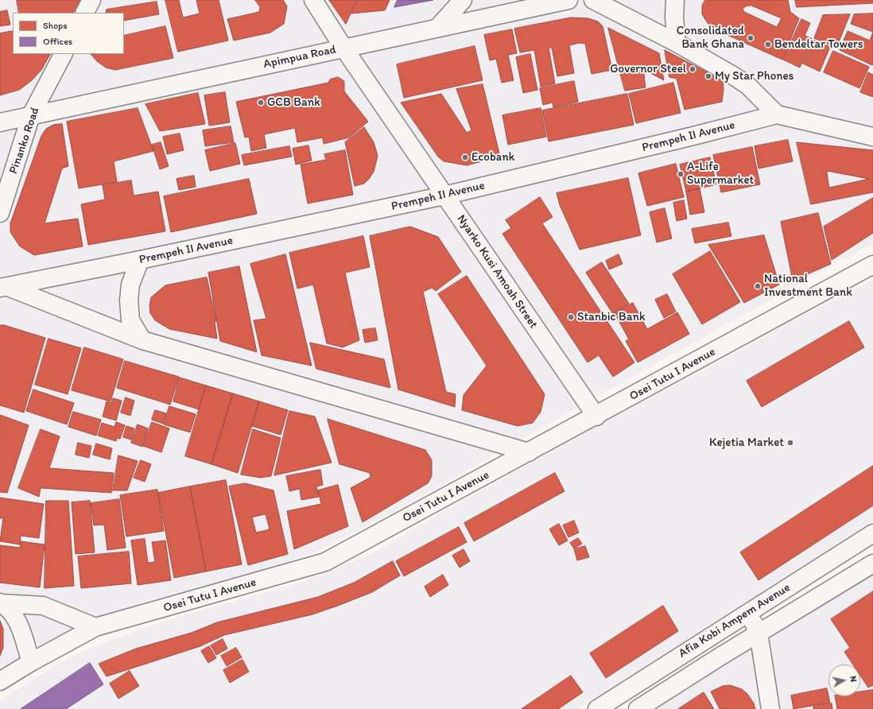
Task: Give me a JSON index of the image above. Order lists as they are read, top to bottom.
{
  "streets": {
    "street": [
      "Apimpua Road",
      "Prempeh II Avenue",
      "Pinanko Road",
      "Nyarko Kusi Amoah Street",
      "Osei Tutu I Avenue",
      "Afia Kobi Ampem Avenue"
    ]
  },
  "crossings": [
    ["Apimpua Road", "Pinanko Road"],
    ["Apimpua Road", "Nyarko Kusi Amoah Street"],
    ["Prempeh II Avenue", "Nyarko Kusi Amoah Street"],
    ["Nyarko Kusi Amoah Street", "Osei Tutu I Avenue"]
  ],
  "places": [
    "Consolidated Bank Ghana",
    "Bendeltar Towers",
    "Governor Steel",
    "My Star Phones",
    "GCB Bank",
    "Ecobank",
    "A-Life Supermarket",
    "National Investment Bank",
    "Stanbic Bank",
    "Kejetia Market"
  ],
  "legend": ["Shops", "Offices"],
  "north": "right"
}
